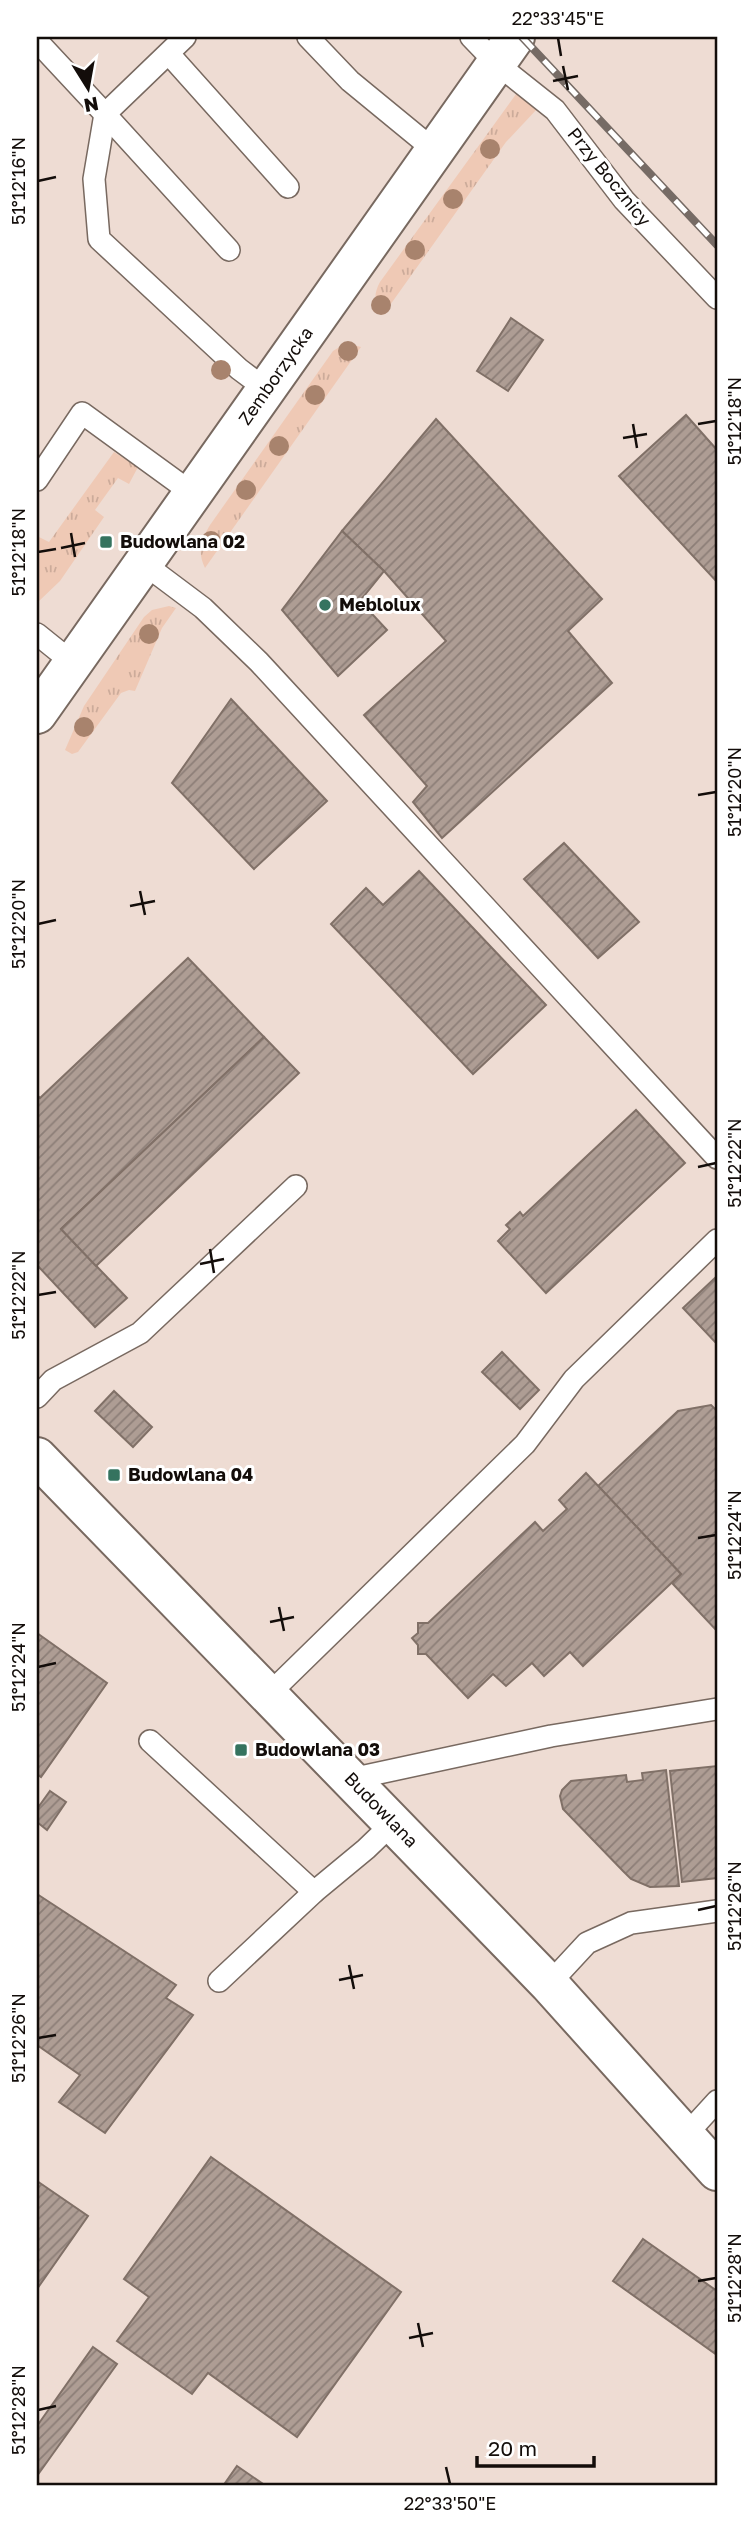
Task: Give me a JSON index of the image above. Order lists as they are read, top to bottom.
{
  "streets": {
    "street": ["Zemborzycka", "Budowlana"],
    "lane": ["Przy Bocznicy"]
  },
  "crossings": [
    ["Przy Bocznicy", "Zemborzycka"]
  ],
  "places": {
    "transit": ["Budowlana 02", "Budowlana 04", "Budowlana 03"],
    "other": ["Meblolux"]
  },
  "scale_bar": "20 m",
  "north": "bottom",
  "coordinates": [
    "22°33'45\"E",
    "51°12'16\"N",
    "51°12'18\"N",
    "51°12'20\"N",
    "51°12'22\"N",
    "51°12'24\"N",
    "51°12'26\"N",
    "51°12'28\"N",
    "22°33'50\"E"
  ]
}
